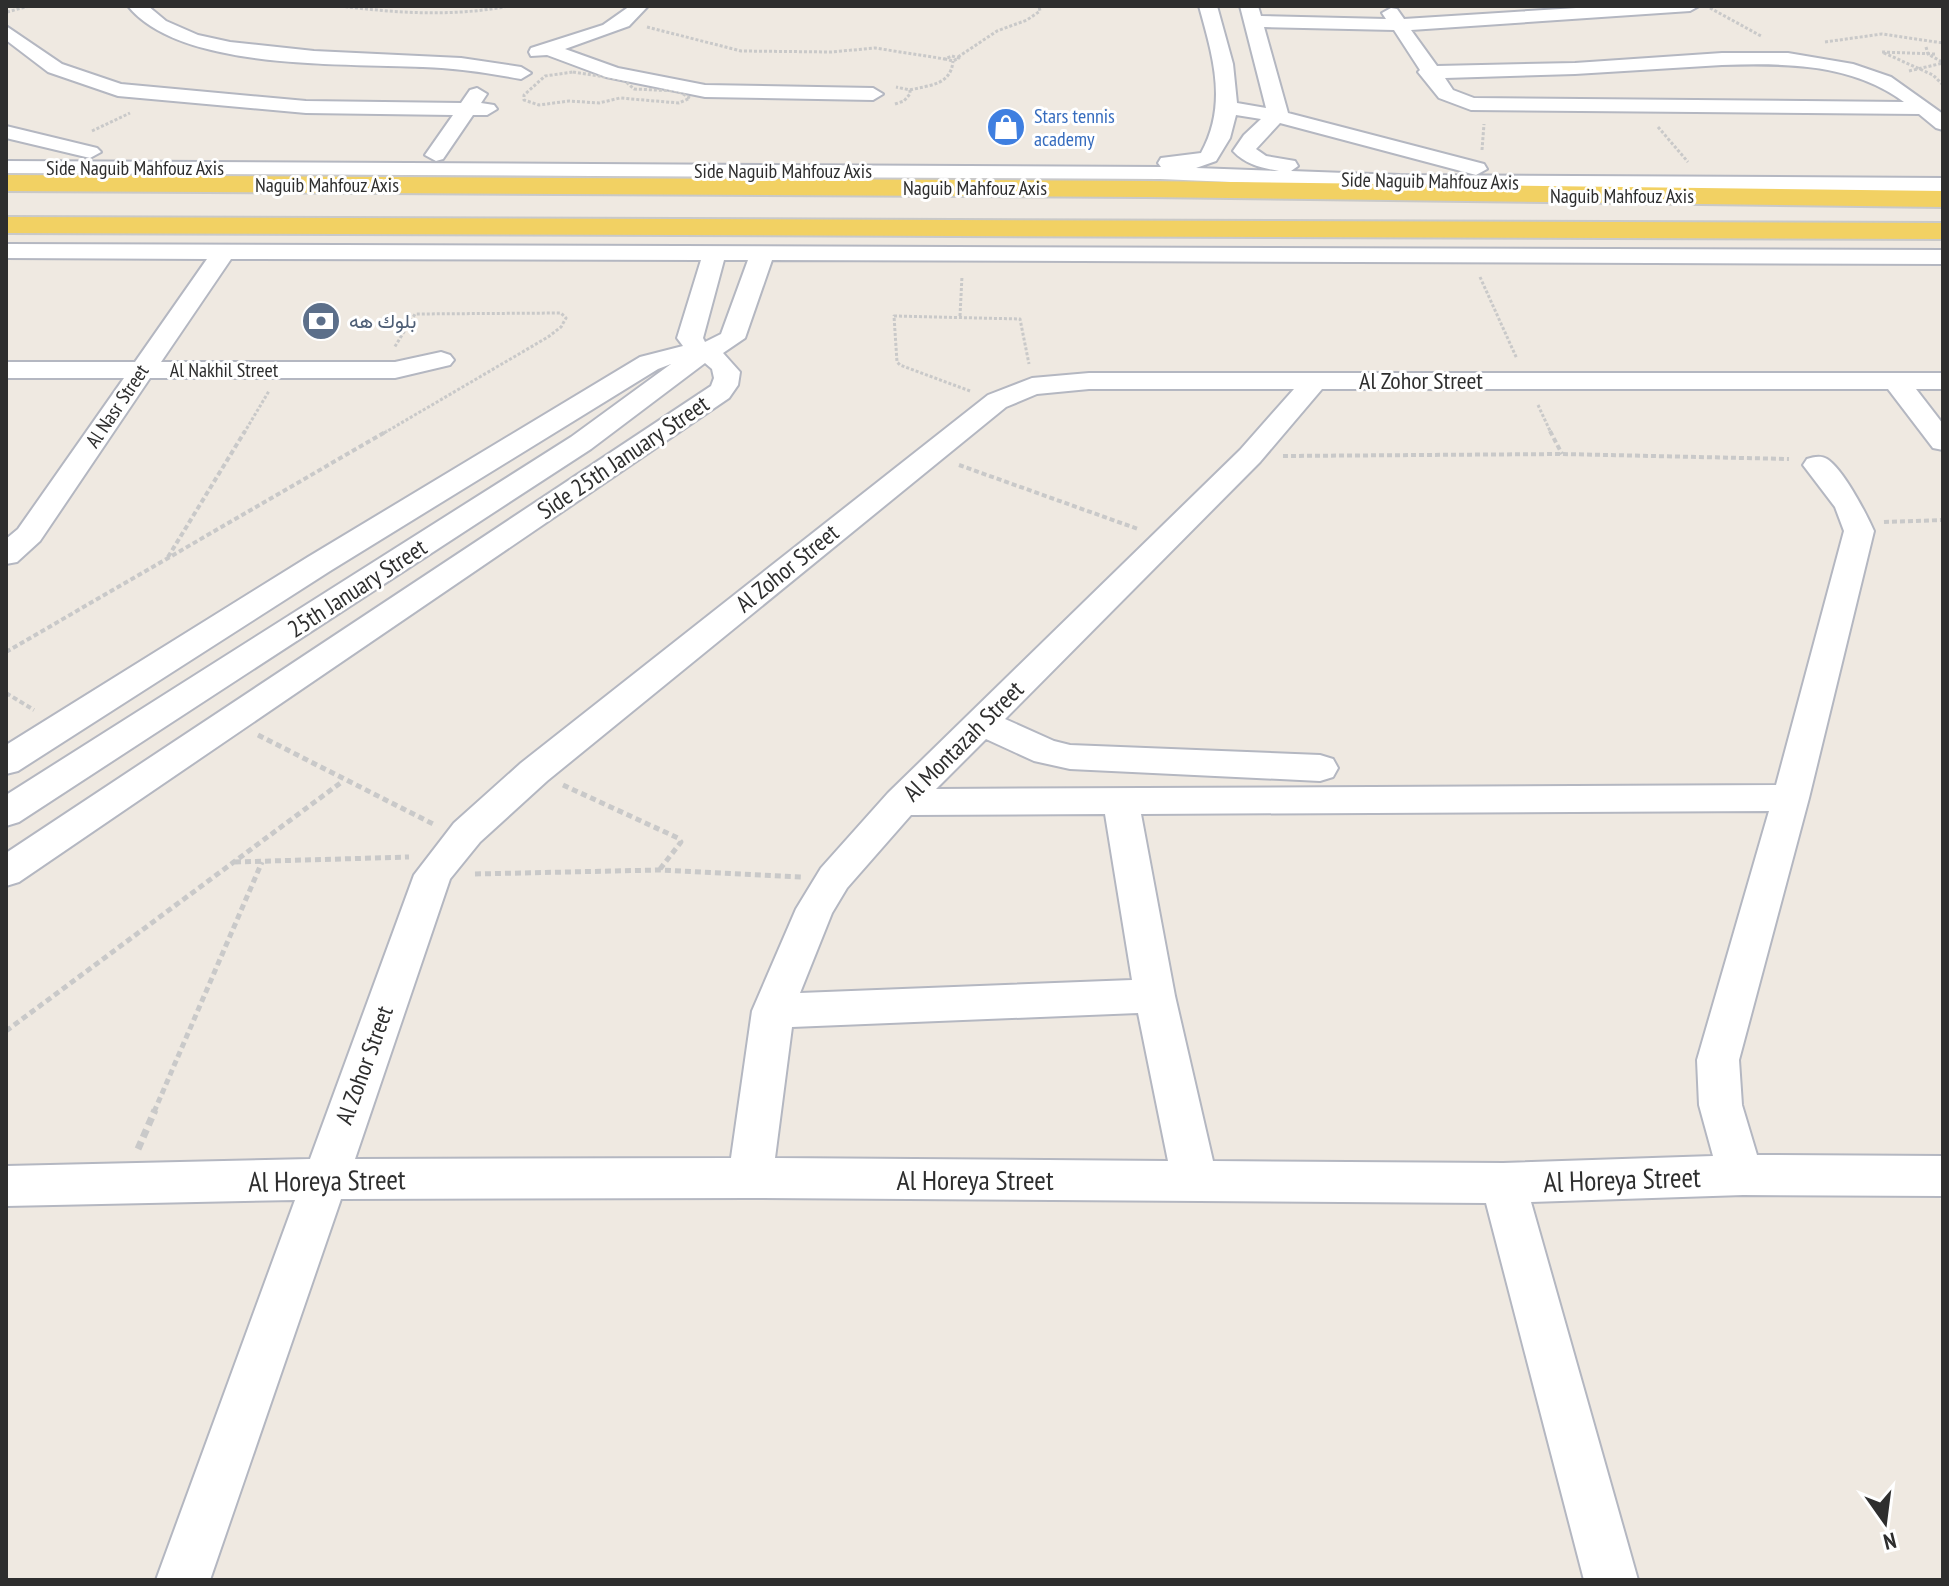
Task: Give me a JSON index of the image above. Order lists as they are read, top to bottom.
{
  "streets": {
    "main road": ["Naguib Mahfouz Axis"],
    "street": [
      "Side Naguib Mahfouz Axis",
      "Al Nakhil Street",
      "Al Zohor Street",
      "Al Nasr Street",
      "Side 25th January Street",
      "25th January Street",
      "Al Montazah Street",
      "Al Horeya Street"
    ]
  },
  "crossings": [
    ["Side Naguib Mahfouz Axis", "Naguib Mahfouz Axis"],
    ["Al Nakhil Street", "Al Nasr Street"],
    ["Al Zohor Street", "Al Montazah Street"],
    ["Al Zohor Street", "Al Horeya Street"],
    ["Side 25th January Street", "25th January Street"],
    ["Al Montazah Street", "Al Horeya Street"]
  ],
  "places": {
    "shop": ["Stars tennis academy"],
    "bank": ["بلوك هه"]
  },
  "north": "bottom"
}
